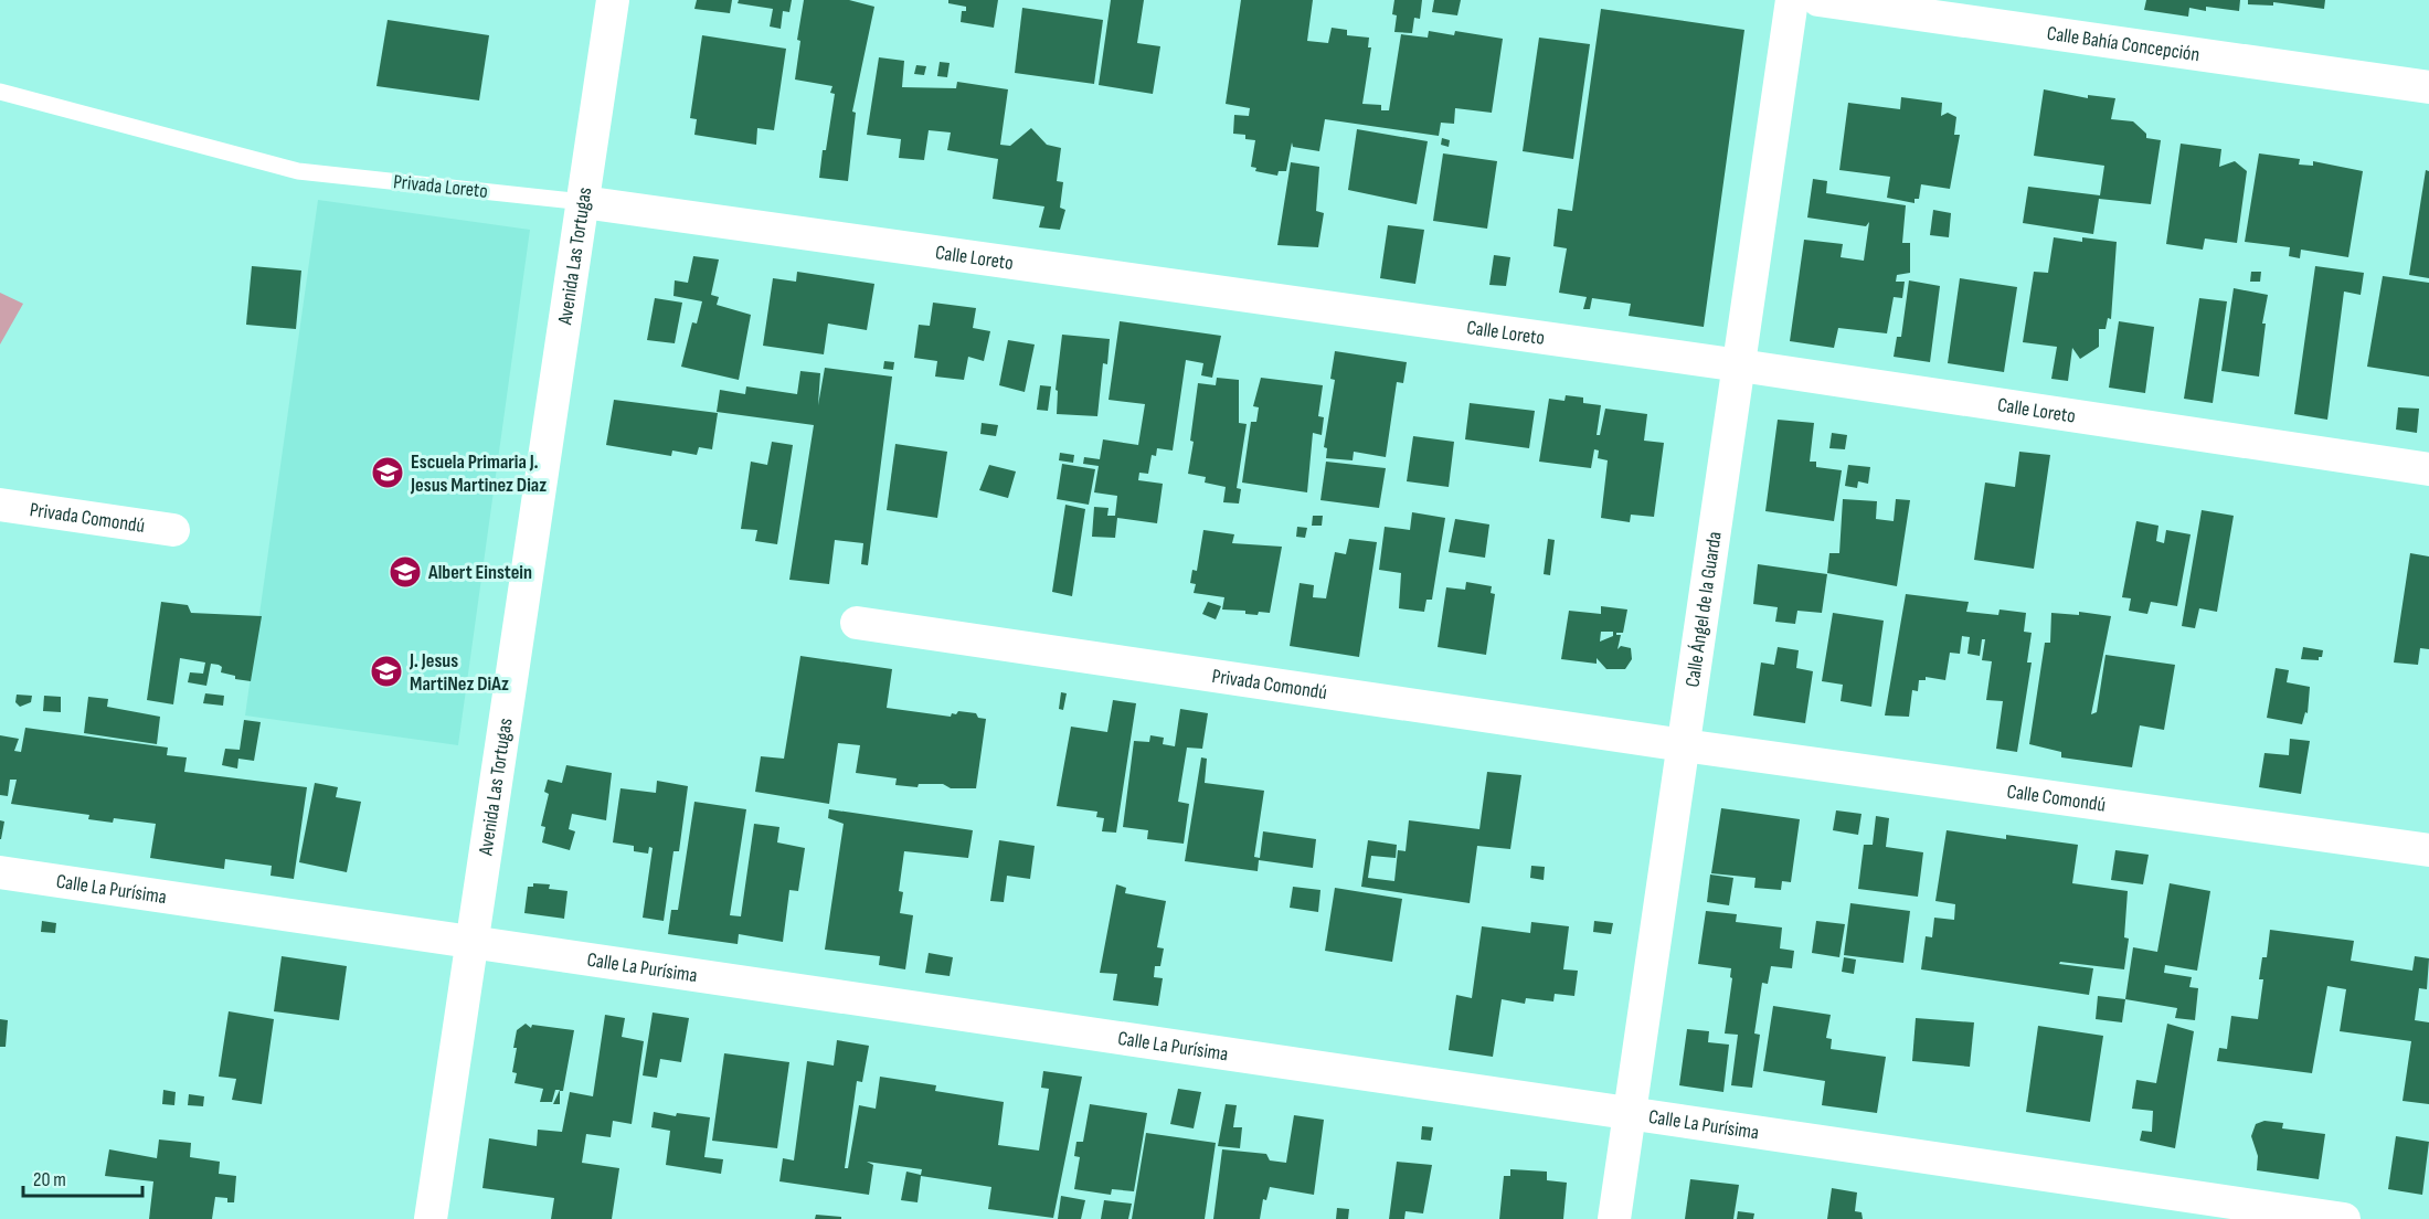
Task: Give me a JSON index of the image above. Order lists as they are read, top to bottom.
{
  "streets": {
    "street": [
      "Calle Bahía Concepción",
      "Avenida Las Tortugas",
      "Calle Loreto",
      "Privada Comondú",
      "Calle Ángel de la Guarda",
      "Calle Comondú",
      "Calle La Purísima"
    ],
    "lane": ["Privada Loreto"]
  },
  "crossings": [
    ["Privada Loreto", "Avenida Las Tortugas"],
    ["Privada Loreto", "Calle Loreto"],
    ["Avenida Las Tortugas", "Calle Loreto"],
    ["Avenida Las Tortugas", "Calle La Purísima"],
    ["Calle Loreto", "Calle Ángel de la Guarda"],
    ["Privada Comondú", "Calle Ángel de la Guarda"],
    ["Privada Comondú", "Calle Comondú"],
    ["Calle Ángel de la Guarda", "Calle Comondú"],
    ["Calle Ángel de la Guarda", "Calle La Purísima"]
  ],
  "places": {
    "school or university": ["Escuela Primaria J. Jesus Martinez Diaz", "Albert Einstein", "J. Jesus MartiNez DiAz"]
  },
  "scale_bar": "20 m"
}
